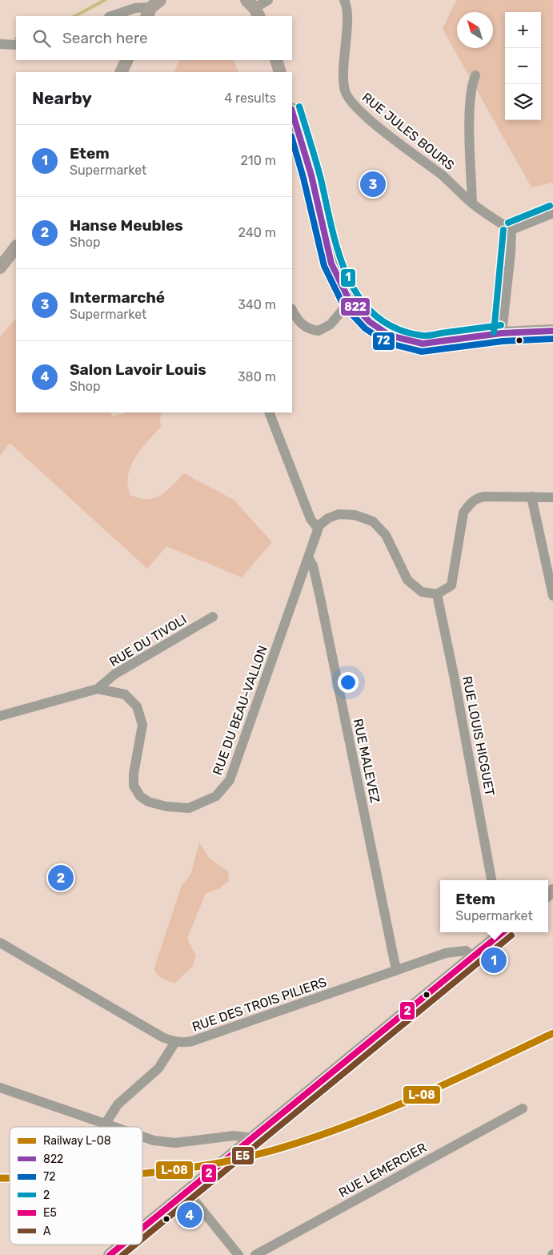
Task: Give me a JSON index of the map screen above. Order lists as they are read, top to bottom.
{
  "streets": {
    "street": [
      "RUE JULES BOURS",
      "RUE DU TIVOLI",
      "RUE DU BEAU-VALLON",
      "RUE LOUIS HICGUET",
      "RUE MALEVEZ",
      "RUE DES TROIS PILIERS",
      "RUE LEMERCIER"
    ]
  },
  "crossings": [
    ["RUE DU TIVOLI", "RUE DU BEAU-VALLON"],
    ["RUE DU BEAU-VALLON", "RUE MALEVEZ"],
    ["RUE MALEVEZ", "RUE DES TROIS PILIERS"]
  ],
  "lines": [
    "transit line 1",
    "transit line 822",
    "transit line 72",
    "transit line 2",
    "transit line E5",
    "rail line L-08"
  ],
  "legend": [
    "Railway L-08",
    "822",
    "72",
    "2",
    "E5",
    "A"
  ],
  "north": "top left",
  "page": {
    "map_buttons": ["+", "−"],
    "search": "Search here",
    "heading": ["Nearby", "4 results"],
    "list": [
      {
        "mark": "1",
        "name": "Etem",
        "note": "Supermarket",
        "value": "210 m"
      },
      {
        "mark": "2",
        "name": "Hanse Meubles",
        "note": "Shop",
        "value": "240 m"
      },
      {
        "mark": "3",
        "name": "Intermarché",
        "note": "Supermarket",
        "value": "340 m"
      },
      {
        "mark": "4",
        "name": "Salon Lavoir Louis",
        "note": "Shop",
        "value": "380 m"
      }
    ],
    "pins": [
      "3",
      "2",
      "1",
      "4"
    ],
    "popup": ["Etem", "Supermarket"]
  }
}
